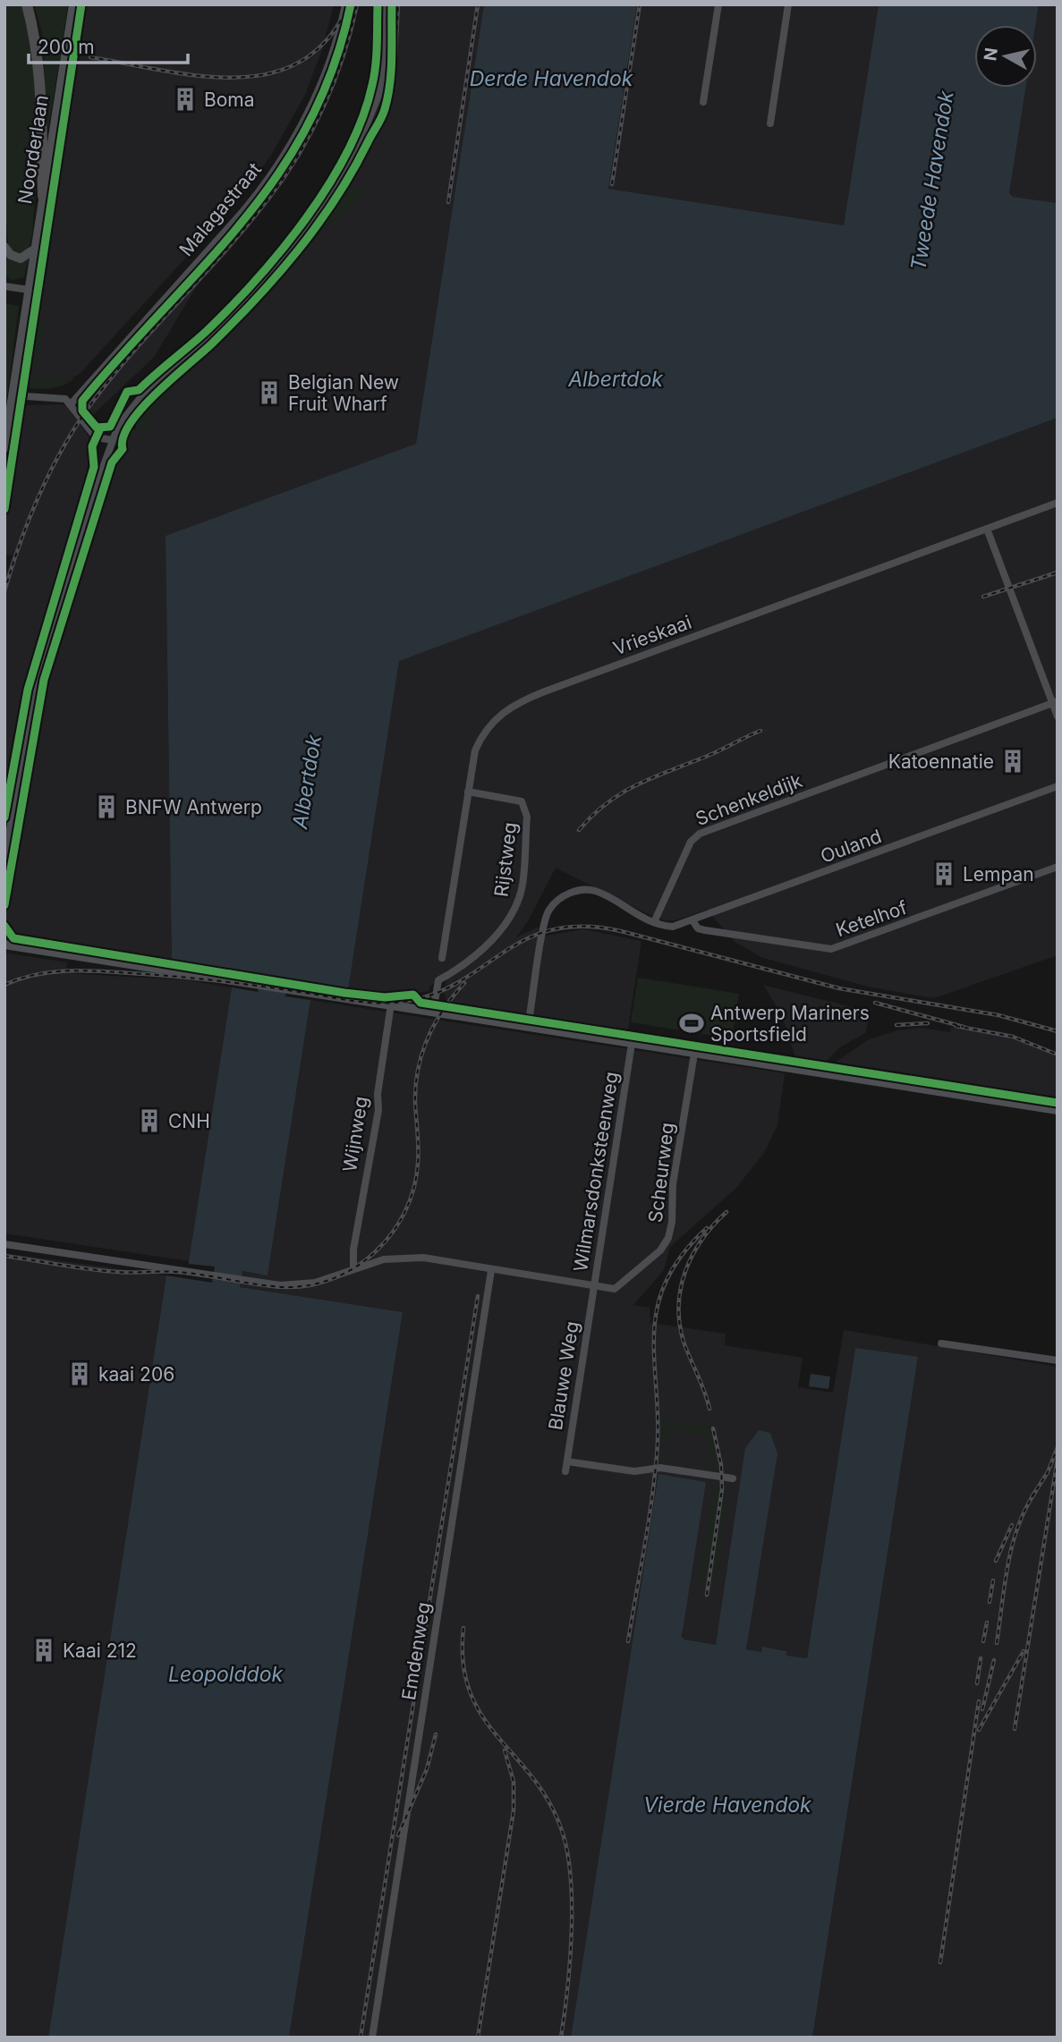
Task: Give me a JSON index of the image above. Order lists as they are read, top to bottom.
{
  "streets": {
    "main road": ["Noorderlaan"],
    "street": [
      "Malagastraat",
      "Vrieskaai",
      "Schenkeldijk",
      "Ouland",
      "Rijstweg",
      "Ketelhof",
      "Wijnweg",
      "Wilmarsdonksteenweg",
      "Scheurweg",
      "Blauwe Weg",
      "Emdenweg"
    ]
  },
  "crossings": [
    ["Vrieskaai", "Rijstweg"],
    ["Schenkeldijk", "Ouland"],
    ["Ouland", "Ketelhof"],
    ["Wijnweg", "Wilmarsdonksteenweg"],
    ["Wilmarsdonksteenweg", "Scheurweg"],
    ["Wilmarsdonksteenweg", "Blauwe Weg"],
    ["Wilmarsdonksteenweg", "Emdenweg"],
    ["Scheurweg", "Blauwe Weg"]
  ],
  "water": [
    "Derde Havendok",
    "Tweede Havendok",
    "Albertdok",
    "Leopolddok",
    "Vierde Havendok"
  ],
  "places": {
    "building": [
      "Boma",
      "Belgian New Fruit Wharf",
      "Katoennatie",
      "BNFW Antwerp",
      "Lempan",
      "CNH",
      "kaai 206",
      "Kaai 212"
    ],
    "sports": ["Antwerp Mariners Sportsfield"]
  },
  "scale_bar": "200 m",
  "north": "left"
}
